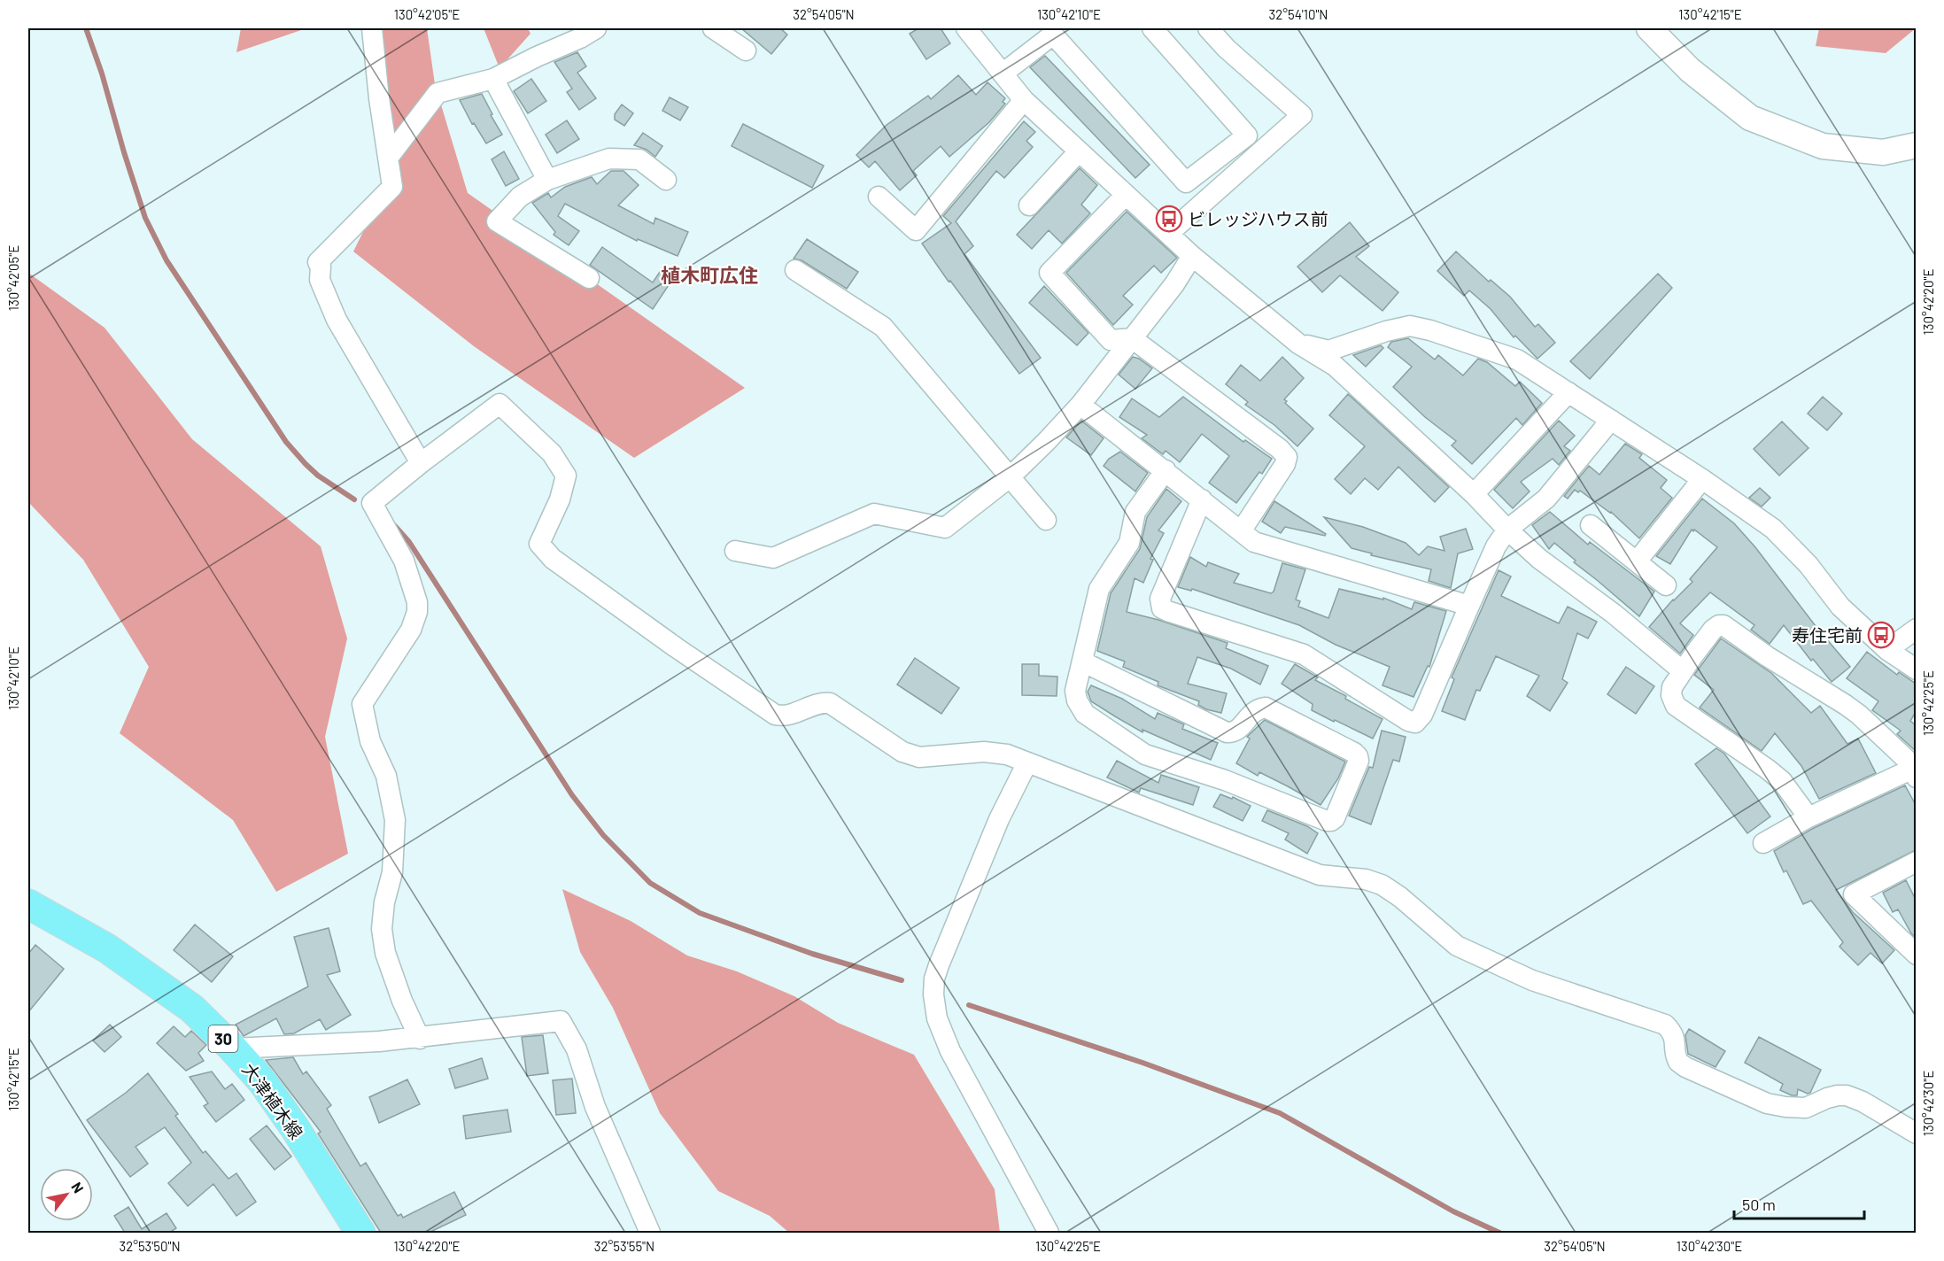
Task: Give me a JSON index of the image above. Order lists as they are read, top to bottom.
{
  "streets": {
    "main road": ["30", "大津植木線"]
  },
  "districts": ["植木町広住"],
  "places": {
    "bus stop": ["ビレッジハウス前", "寿住宅前"]
  },
  "scale_bar": "50 m",
  "north": "top right",
  "coordinates": [
    "130°42'05\"E",
    "32°54'05\"N",
    "130°42'10\"E",
    "32°54'10\"N",
    "130°42'15\"E",
    "130°42'20\"E",
    "130°42'25\"E",
    "130°42'30\"E",
    "32°53'50\"N",
    "32°53'55\"N"
  ]
}
